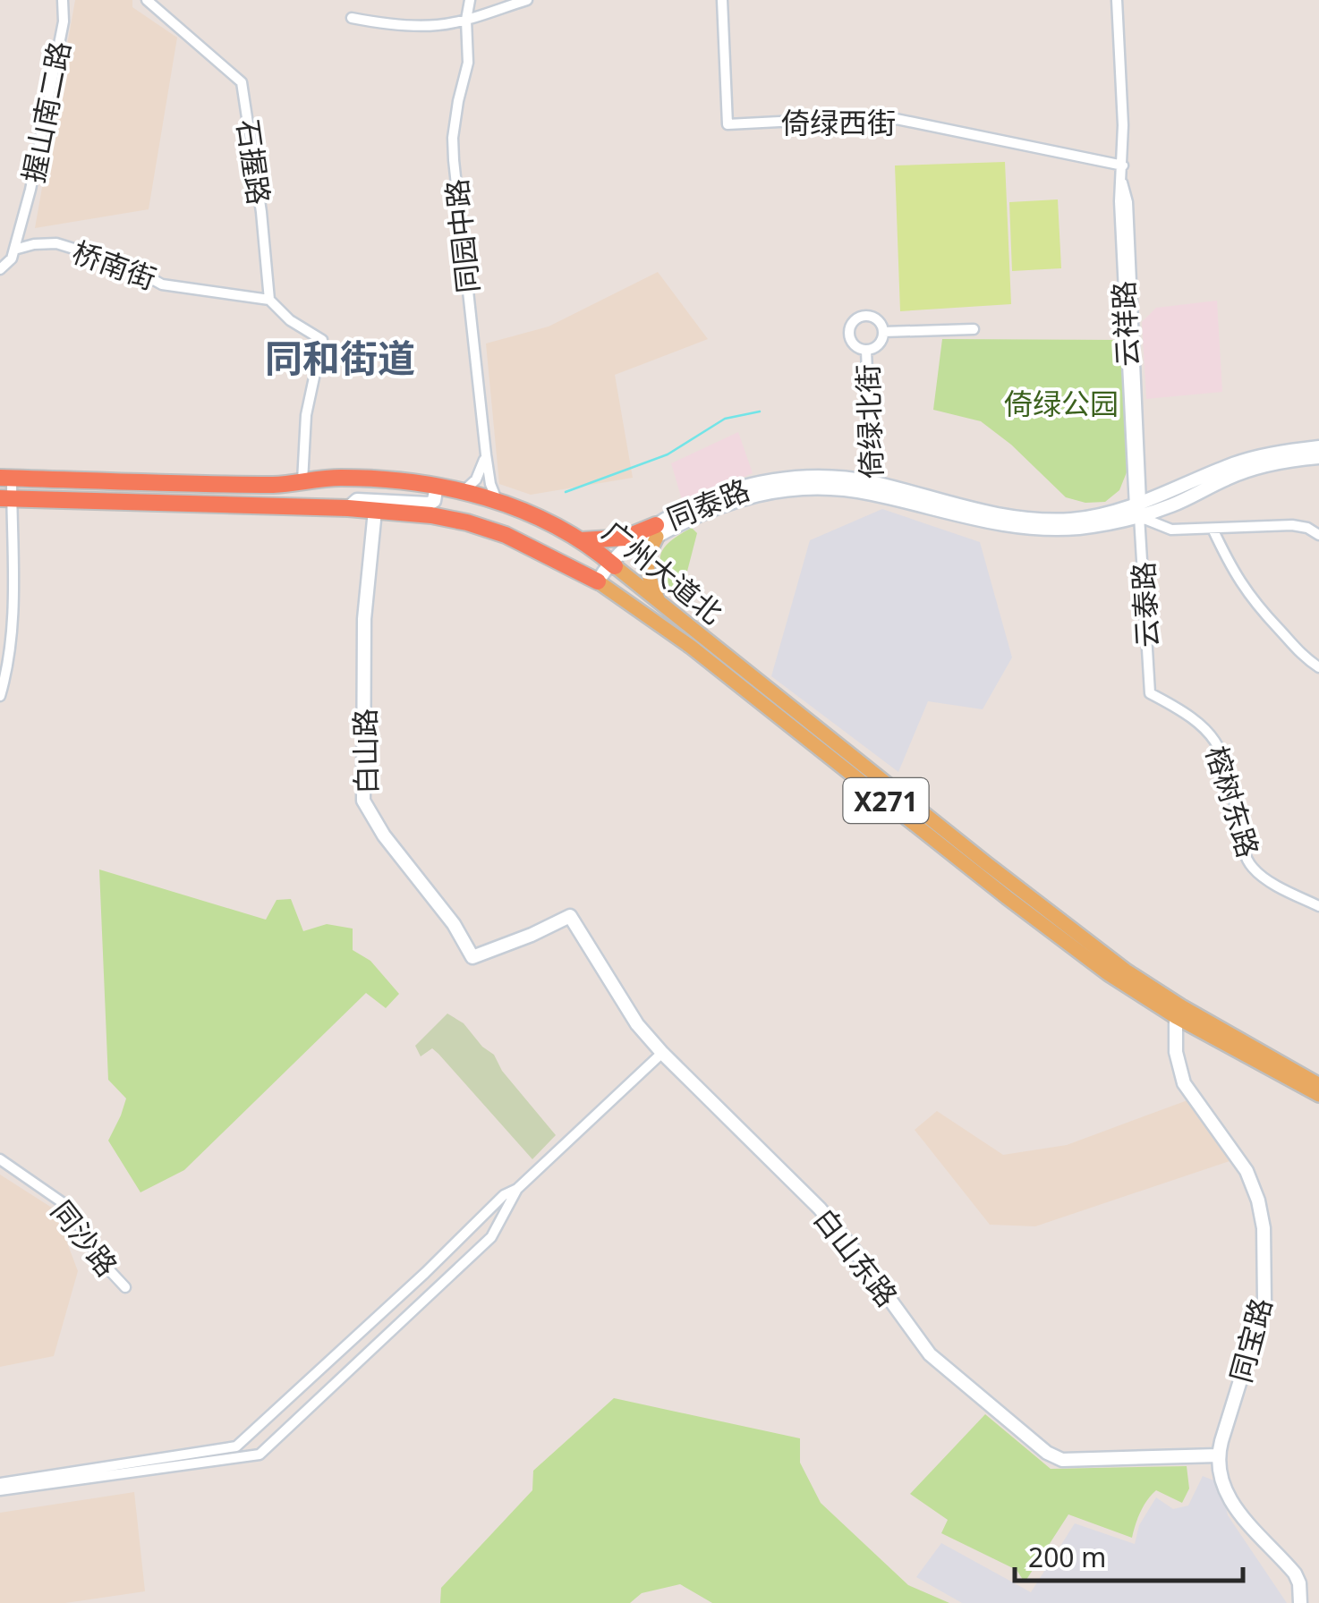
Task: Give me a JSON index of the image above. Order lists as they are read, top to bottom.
{
  "streets": {
    "highway": ["广州大道北", "X271"],
    "street": [
      "握山南二路",
      "倚绿西街",
      "石握路",
      "同园中路",
      "桥南街",
      "云祥路",
      "倚绿北街",
      "同泰路",
      "云泰路",
      "白山路",
      "榕树东路",
      "同沙路",
      "白山东路",
      "同宝路"
    ]
  },
  "crossings": [
    ["握山南二路", "桥南街"],
    ["倚绿西街", "云祥路"],
    ["石握路", "桥南街"],
    ["同园中路", "广州大道北"],
    ["云祥路", "同泰路"],
    ["云祥路", "云泰路"],
    ["倚绿北街", "同泰路"],
    ["同泰路", "广州大道北"],
    ["同泰路", "云泰路"],
    ["广州大道北", "白山路"],
    ["广州大道北", "X271"],
    ["广州大道北", "同宝路"],
    ["云泰路", "榕树东路"],
    ["白山路", "白山东路"],
    ["X271", "同宝路"],
    ["白山东路", "同宝路"]
  ],
  "districts": ["同和街道"],
  "parks": ["倚绿公园"],
  "scale_bar": "200 m"
}
